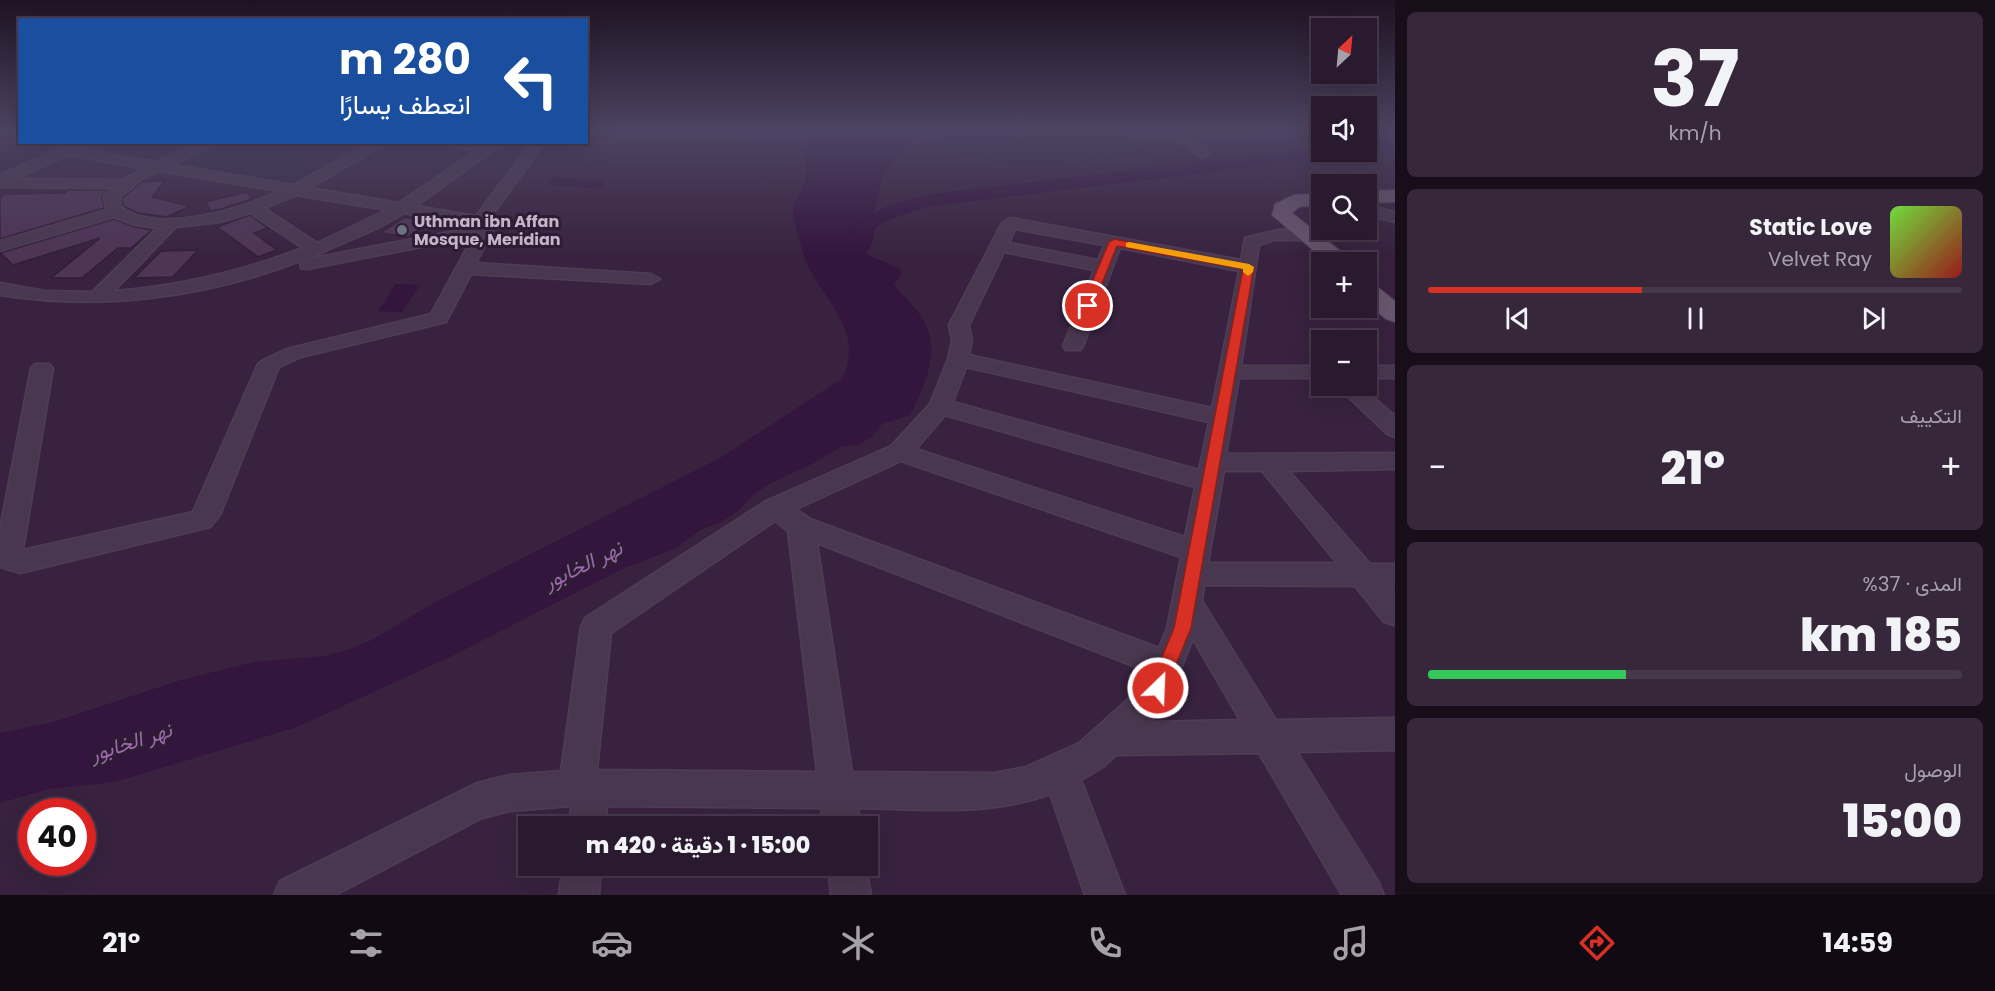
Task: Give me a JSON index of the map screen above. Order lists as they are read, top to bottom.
{
  "water": ["نهر الخابور"],
  "places": ["Uthman ibn Affan Mosque, Meridian"],
  "north": "top right",
  "page": {
    "tile": [
      ["37", "km/h"],
      "التكييف",
      ["المدى · 37%", "185 km"],
      ["الوصول", "15:00"]
    ],
    "map_buttons": ["+", "−"],
    "turn": ["280 m", "انعطف يسارًا"],
    "song": ["Static Love", "Velvet Ray"],
    "heat": ["−", "21°", "+"],
    "limit": "40",
    "trip": "15:00 · 1 دقيقة · 420 m",
    "tabs": ["14:59", "21°"]
  }
}
